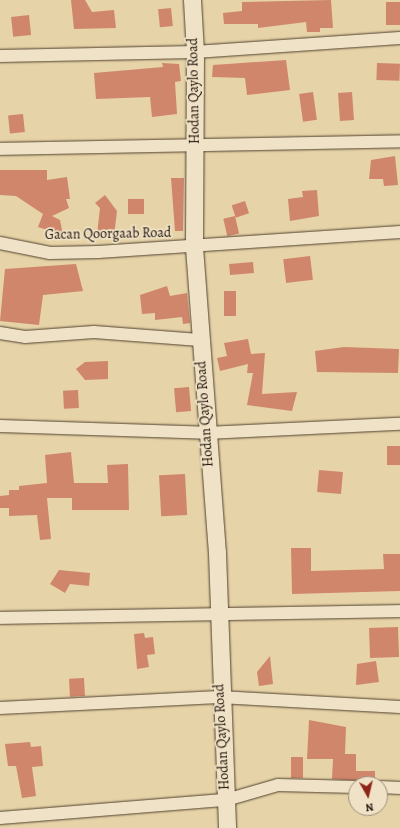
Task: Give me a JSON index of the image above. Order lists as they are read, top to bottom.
{
  "streets": {
    "street": ["Hodan Qaylo Road", "Gacan Qoorgaab Road"]
  },
  "crossings": [
    ["Hodan Qaylo Road", "Gacan Qoorgaab Road"]
  ],
  "north": "bottom"
}
